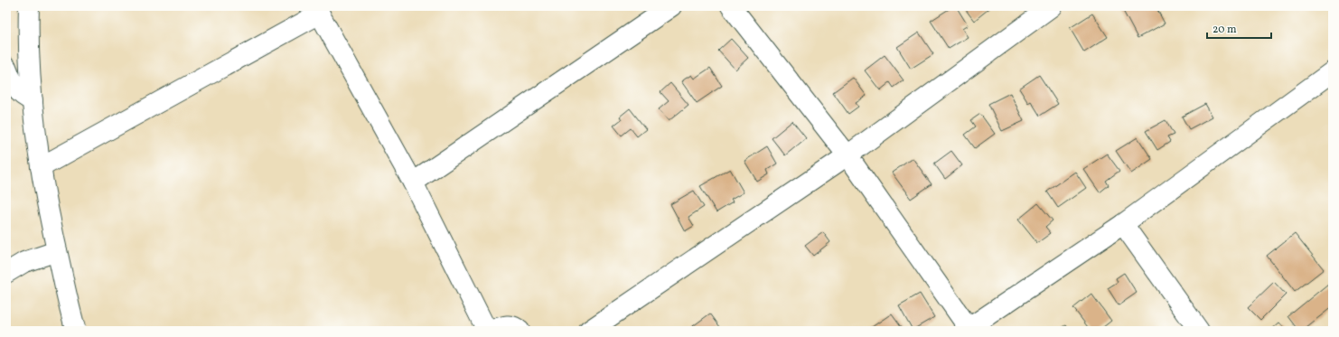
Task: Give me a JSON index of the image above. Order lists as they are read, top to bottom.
{
  "scale_bar": "20 m"
}
